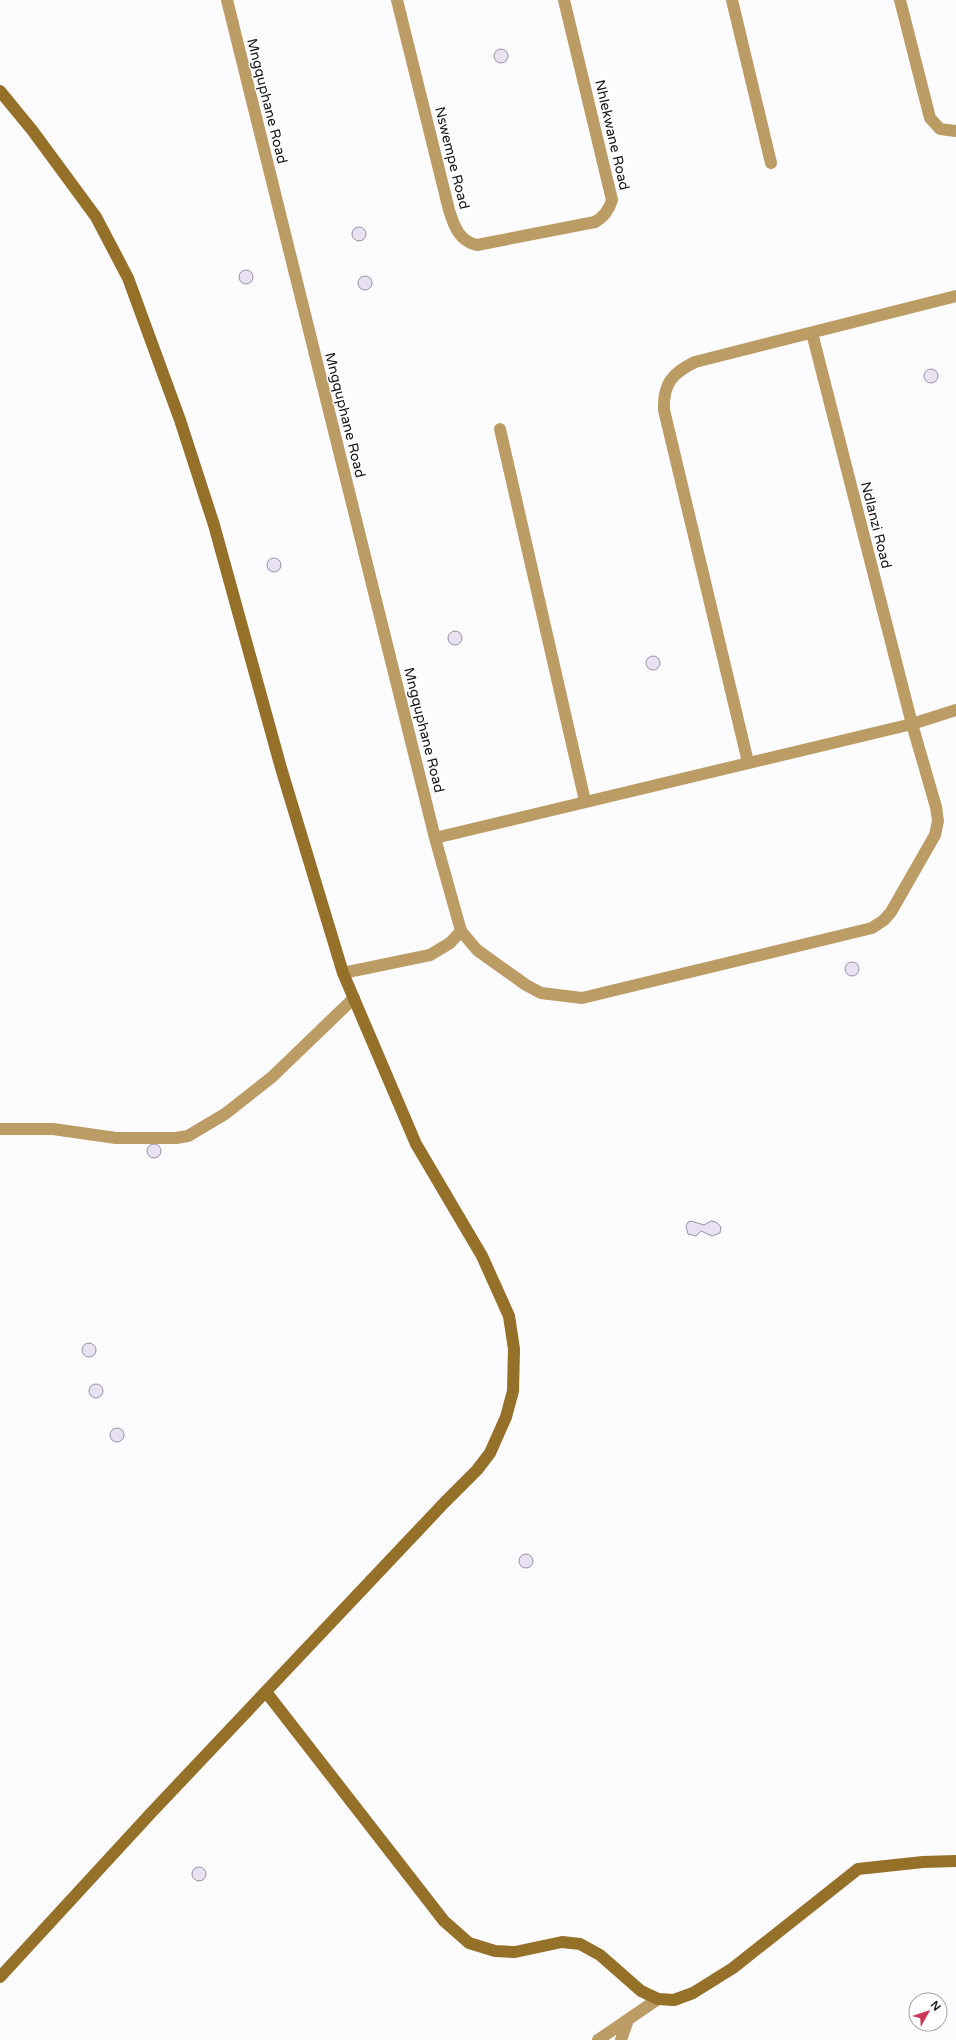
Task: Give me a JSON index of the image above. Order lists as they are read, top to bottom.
{
  "streets": {
    "street": [
      "Mngquphane Road",
      "Nhlekwane Road",
      "Nswempe Road",
      "Ndlanzi Road"
    ]
  },
  "crossings": [
    ["Mngquphane Road", "Ndlanzi Road"],
    ["Nhlekwane Road", "Nswempe Road"]
  ],
  "north": "top right"
}
